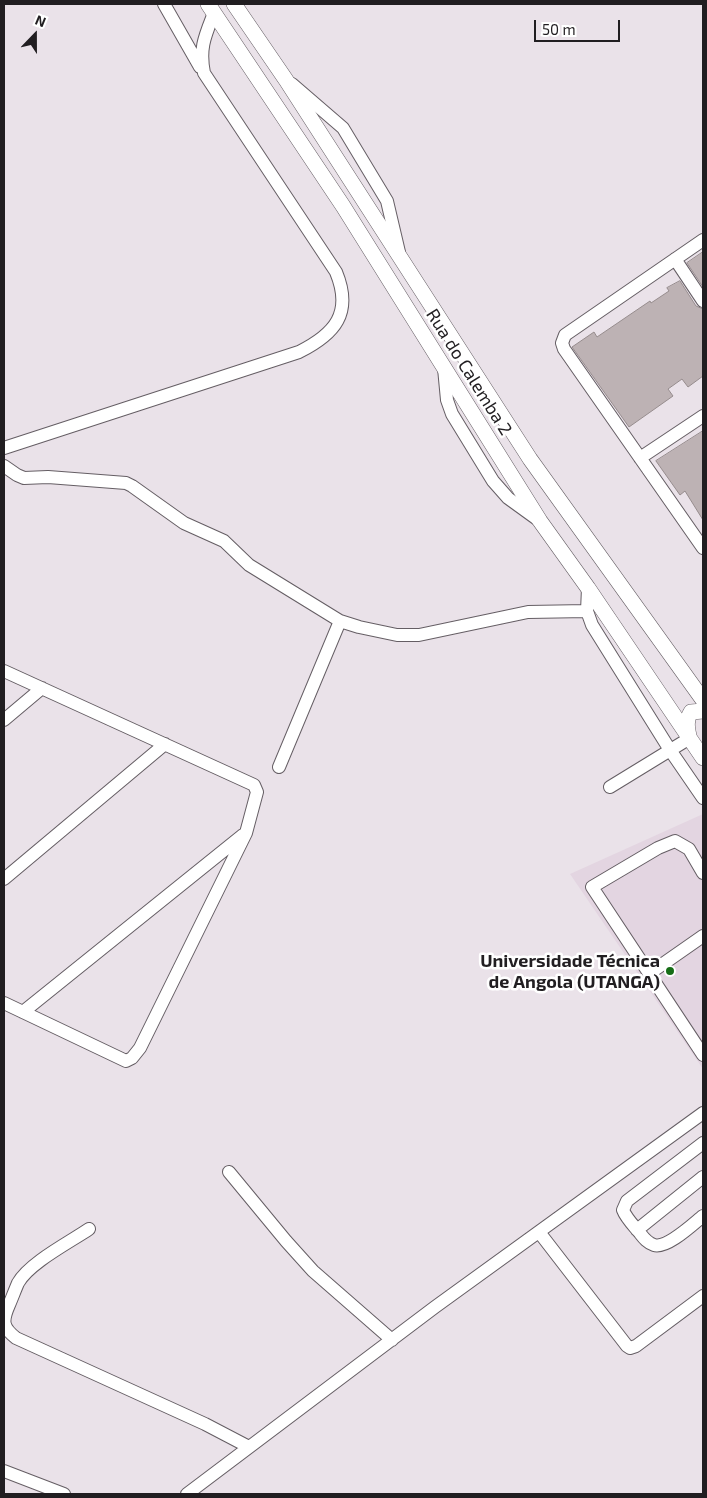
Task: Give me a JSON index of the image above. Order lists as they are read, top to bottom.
{
  "streets": {
    "main road": ["Rua do Calemba 2"]
  },
  "places": ["Universidade Técnica de Angola (UTANGA)"],
  "scale_bar": "50 m",
  "north": "top"
}
